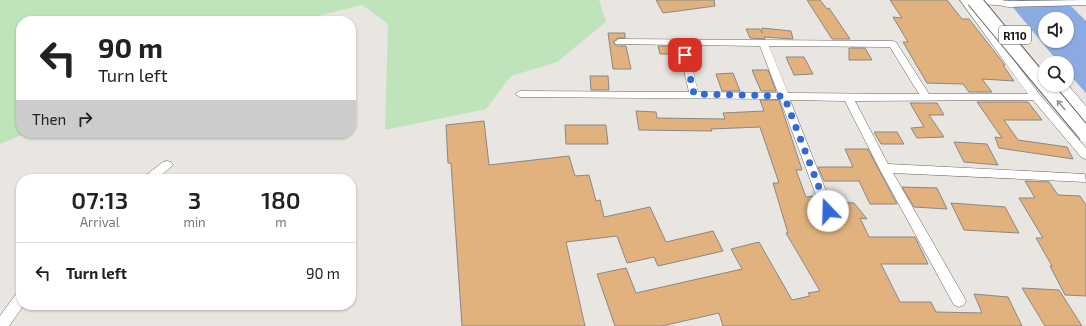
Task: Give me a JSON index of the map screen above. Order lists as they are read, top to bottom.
{
  "streets": {
    "main road": ["R110"]
  },
  "page": {
    "turn": ["90 m", "Turn left"],
    "then": "Then",
    "eta": [
      "07:13",
      "Arrival",
      "3",
      "min",
      "180",
      "m"
    ],
    "list": [
      {
        "name": "Turn left",
        "value": "90 m"
      }
    ]
  }
}
